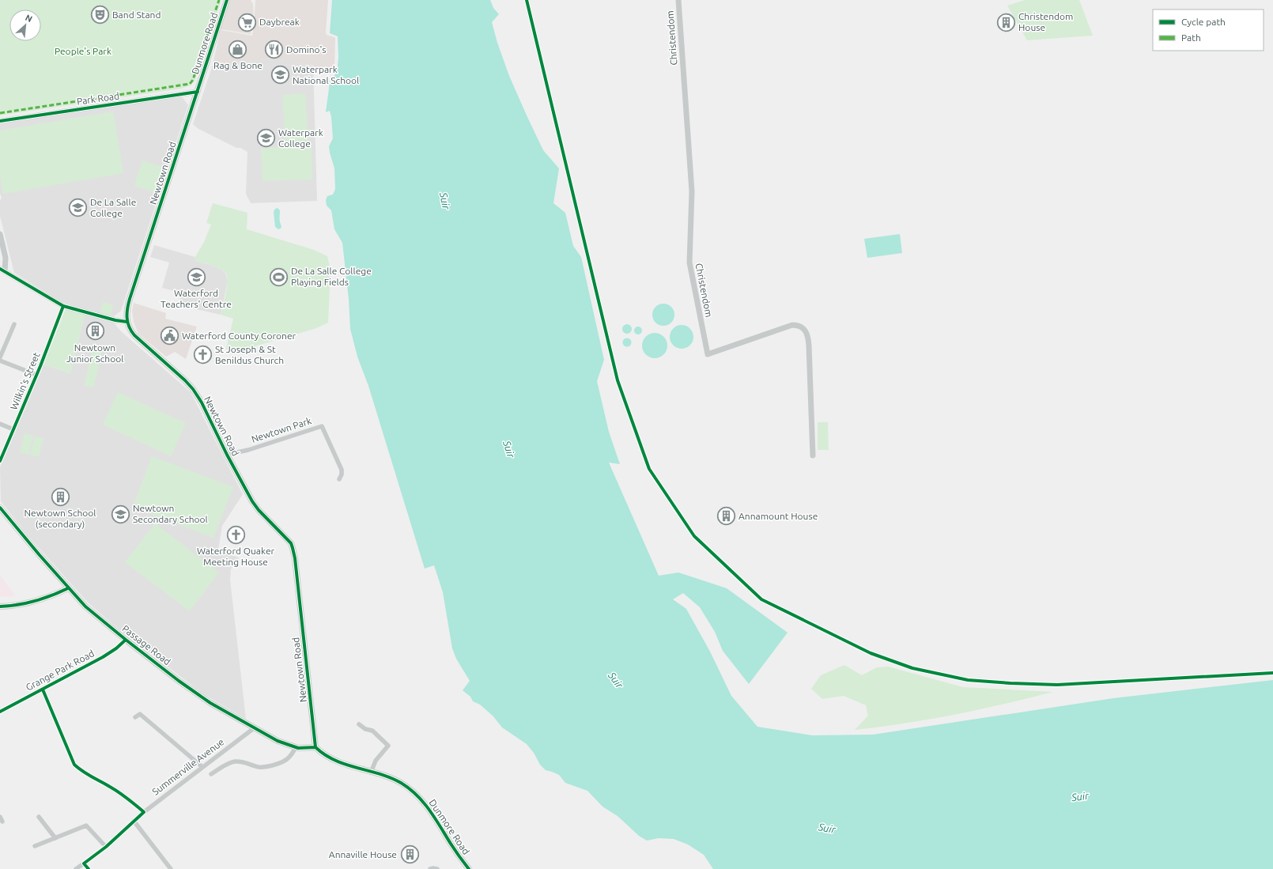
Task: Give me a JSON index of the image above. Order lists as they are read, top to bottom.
{
  "streets": {
    "main road": ["Dunmore Road", "Newtown Road", "Passage Road"],
    "street": [
      "Christendom",
      "Park Road",
      "Wilkin's Street",
      "Newtown Park",
      "Grange Park Road",
      "Summerville Avenue"
    ]
  },
  "crossings": [
    ["Dunmore Road", "Park Road"],
    ["Dunmore Road", "Newtown Road"],
    ["Dunmore Road", "Passage Road"],
    ["Park Road", "Newtown Road"],
    ["Newtown Road", "Newtown Park"],
    ["Newtown Road", "Passage Road"],
    ["Passage Road", "Grange Park Road"],
    ["Passage Road", "Summerville Avenue"]
  ],
  "water": ["Suir"],
  "parks": ["People's Park"],
  "places": {
    "theatre": ["Band Stand"],
    "supermarket": ["Daybreak"],
    "building": [
      "Christendom House",
      "Newtown Junior School",
      "Newtown School (secondary)",
      "Annamount House",
      "Annaville House"
    ],
    "shop": ["Rag & Bone"],
    "restaurant": ["Domino's"],
    "school or university": [
      "Waterpark National School",
      "Waterpark College",
      "De La Salle College",
      "Waterford Teachers' Centre",
      "Newtown Secondary School"
    ],
    "sports": ["De La Salle College Playing Fields"],
    "public building": ["Waterford County Coroner"],
    "church": ["St Joseph & St Benildus Church", "Waterford Quaker Meeting House"]
  },
  "legend": ["Cycle path", "Path"],
  "north": "top right"
}
